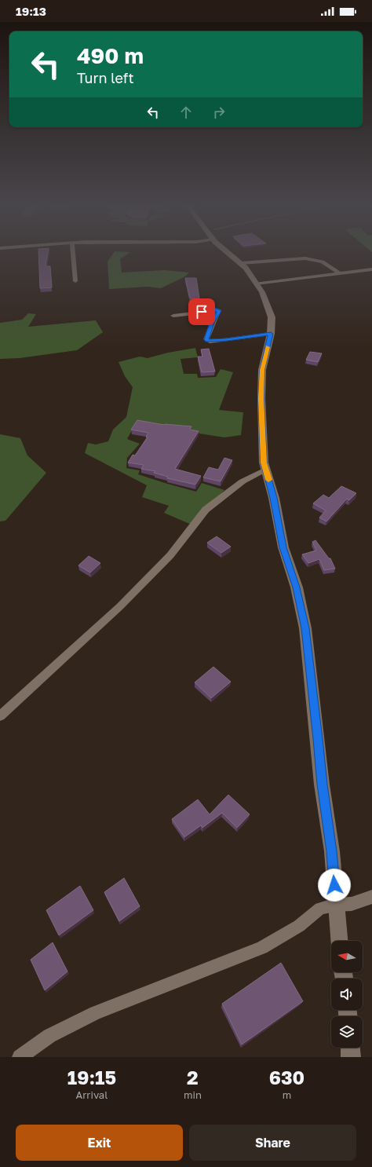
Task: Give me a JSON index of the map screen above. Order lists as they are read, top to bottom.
{
  "north": "left",
  "page": {
    "status": "19:13",
    "turn": ["490 m", "Turn left"],
    "eta": [
      "19:15",
      "Arrival",
      "2",
      "min",
      "630",
      "m"
    ],
    "buttons": ["Exit", "Share"]
  }
}
